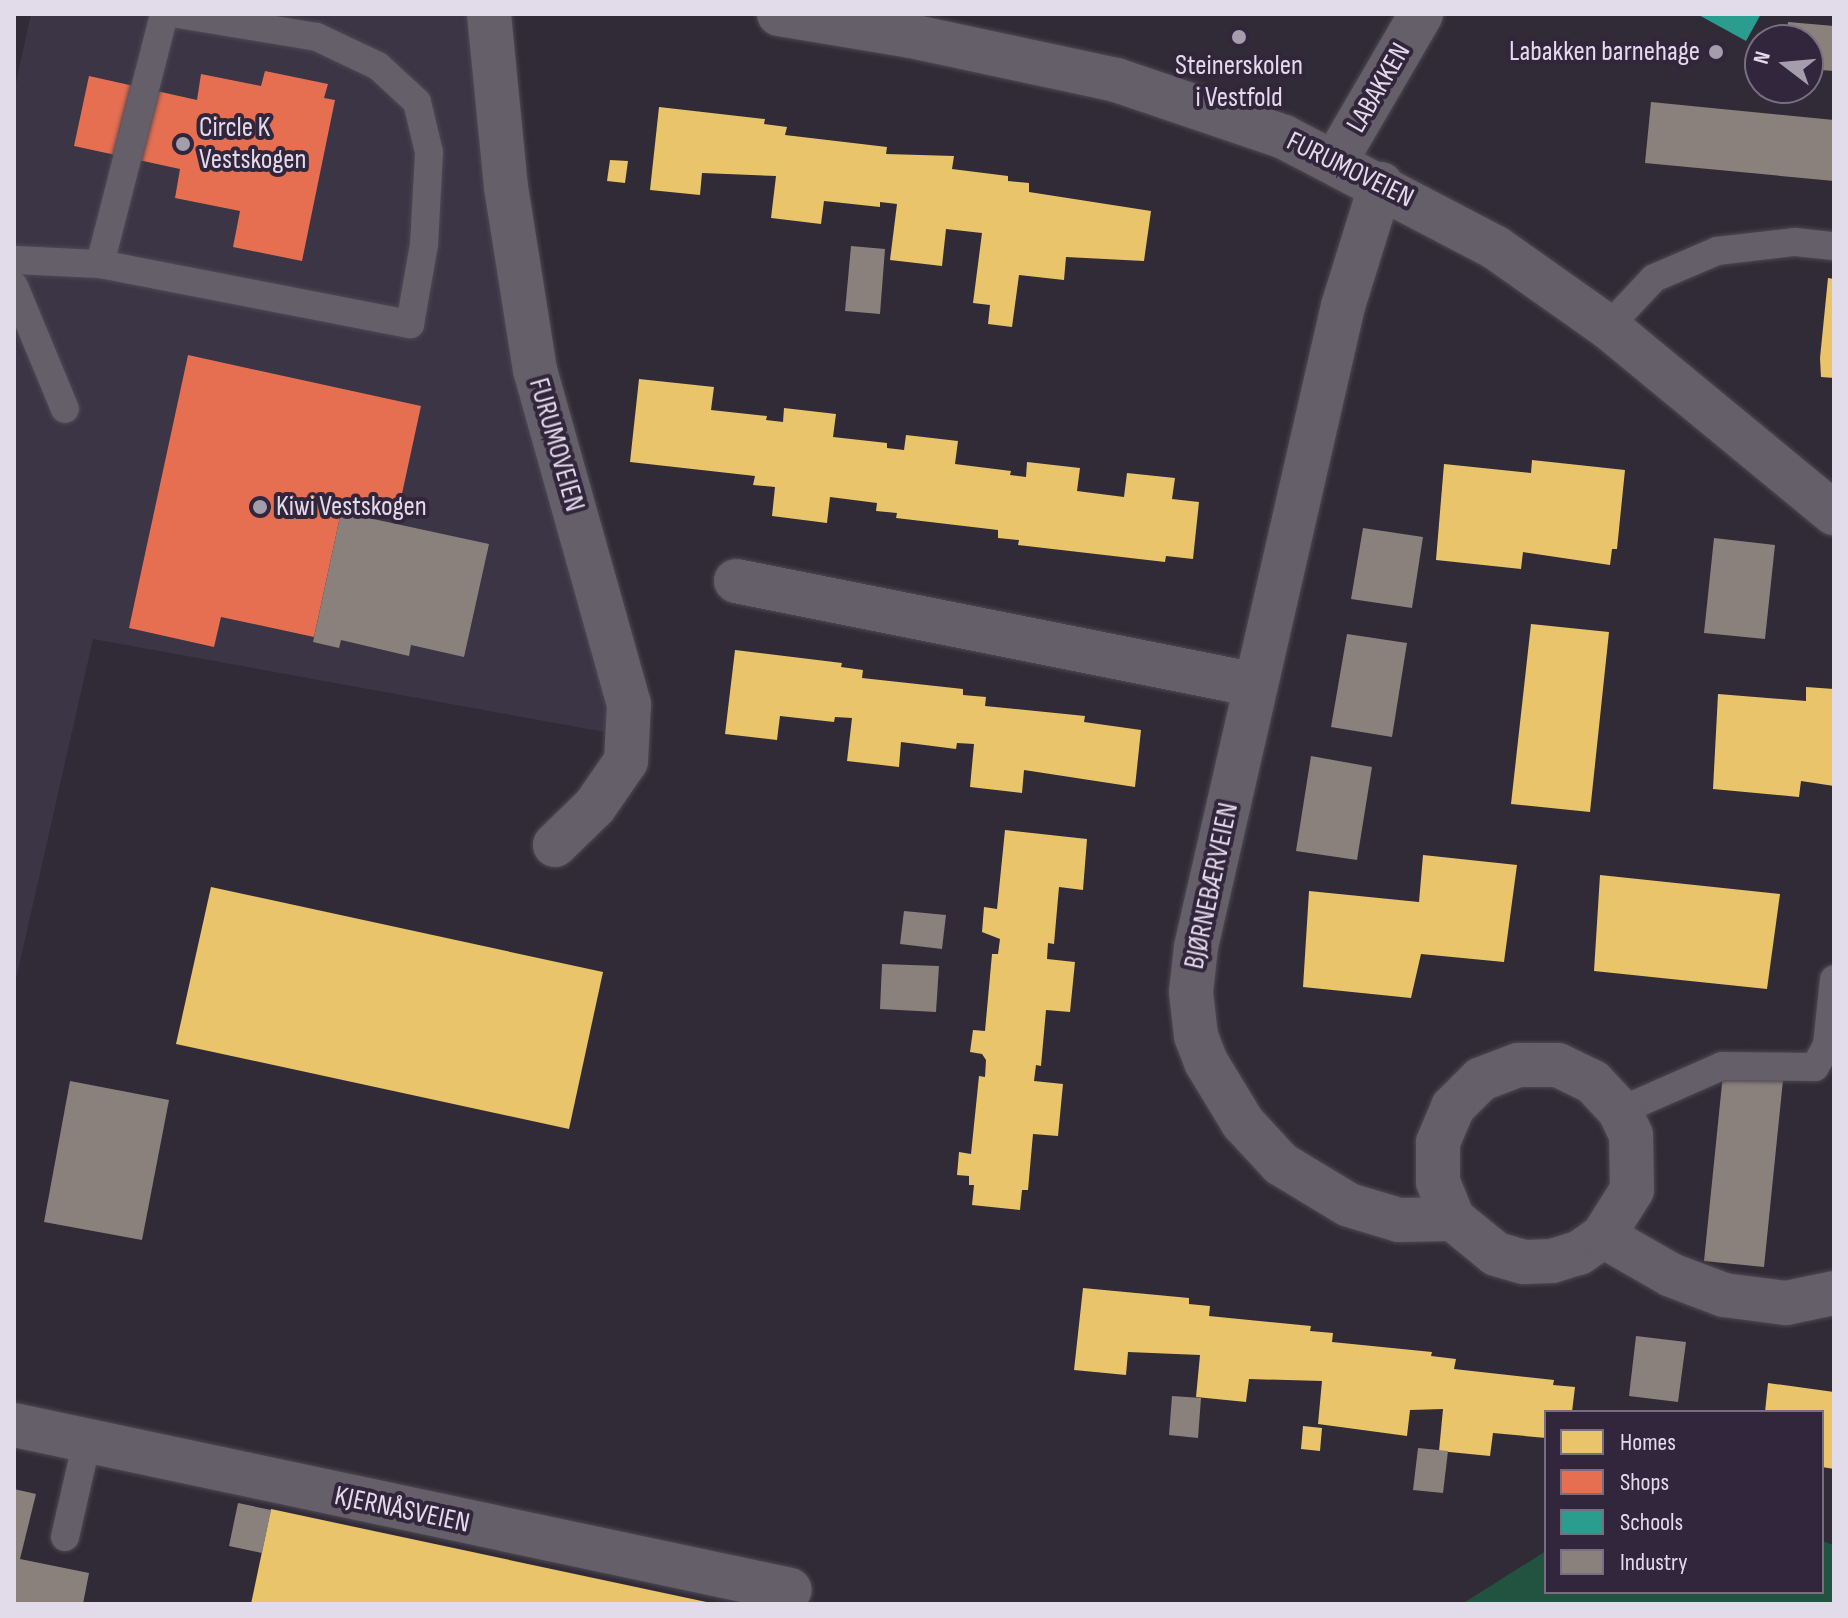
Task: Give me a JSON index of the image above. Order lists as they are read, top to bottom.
{
  "streets": {
    "street": [
      "LABAKKEN",
      "FURUMOVEIEN",
      "BJØRNEBÆRVEIEN",
      "KJERNÅSVEIEN"
    ]
  },
  "crossings": [
    ["LABAKKEN", "FURUMOVEIEN"],
    ["FURUMOVEIEN", "BJØRNEBÆRVEIEN"]
  ],
  "places": [
    "Steinerskolen i Vestfold",
    "Labakken barnehage",
    "Circle K Vestskogen",
    "Kiwi Vestskogen"
  ],
  "legend": [
    "Homes",
    "Shops",
    "Schools",
    "Industry"
  ],
  "north": "left"
}
